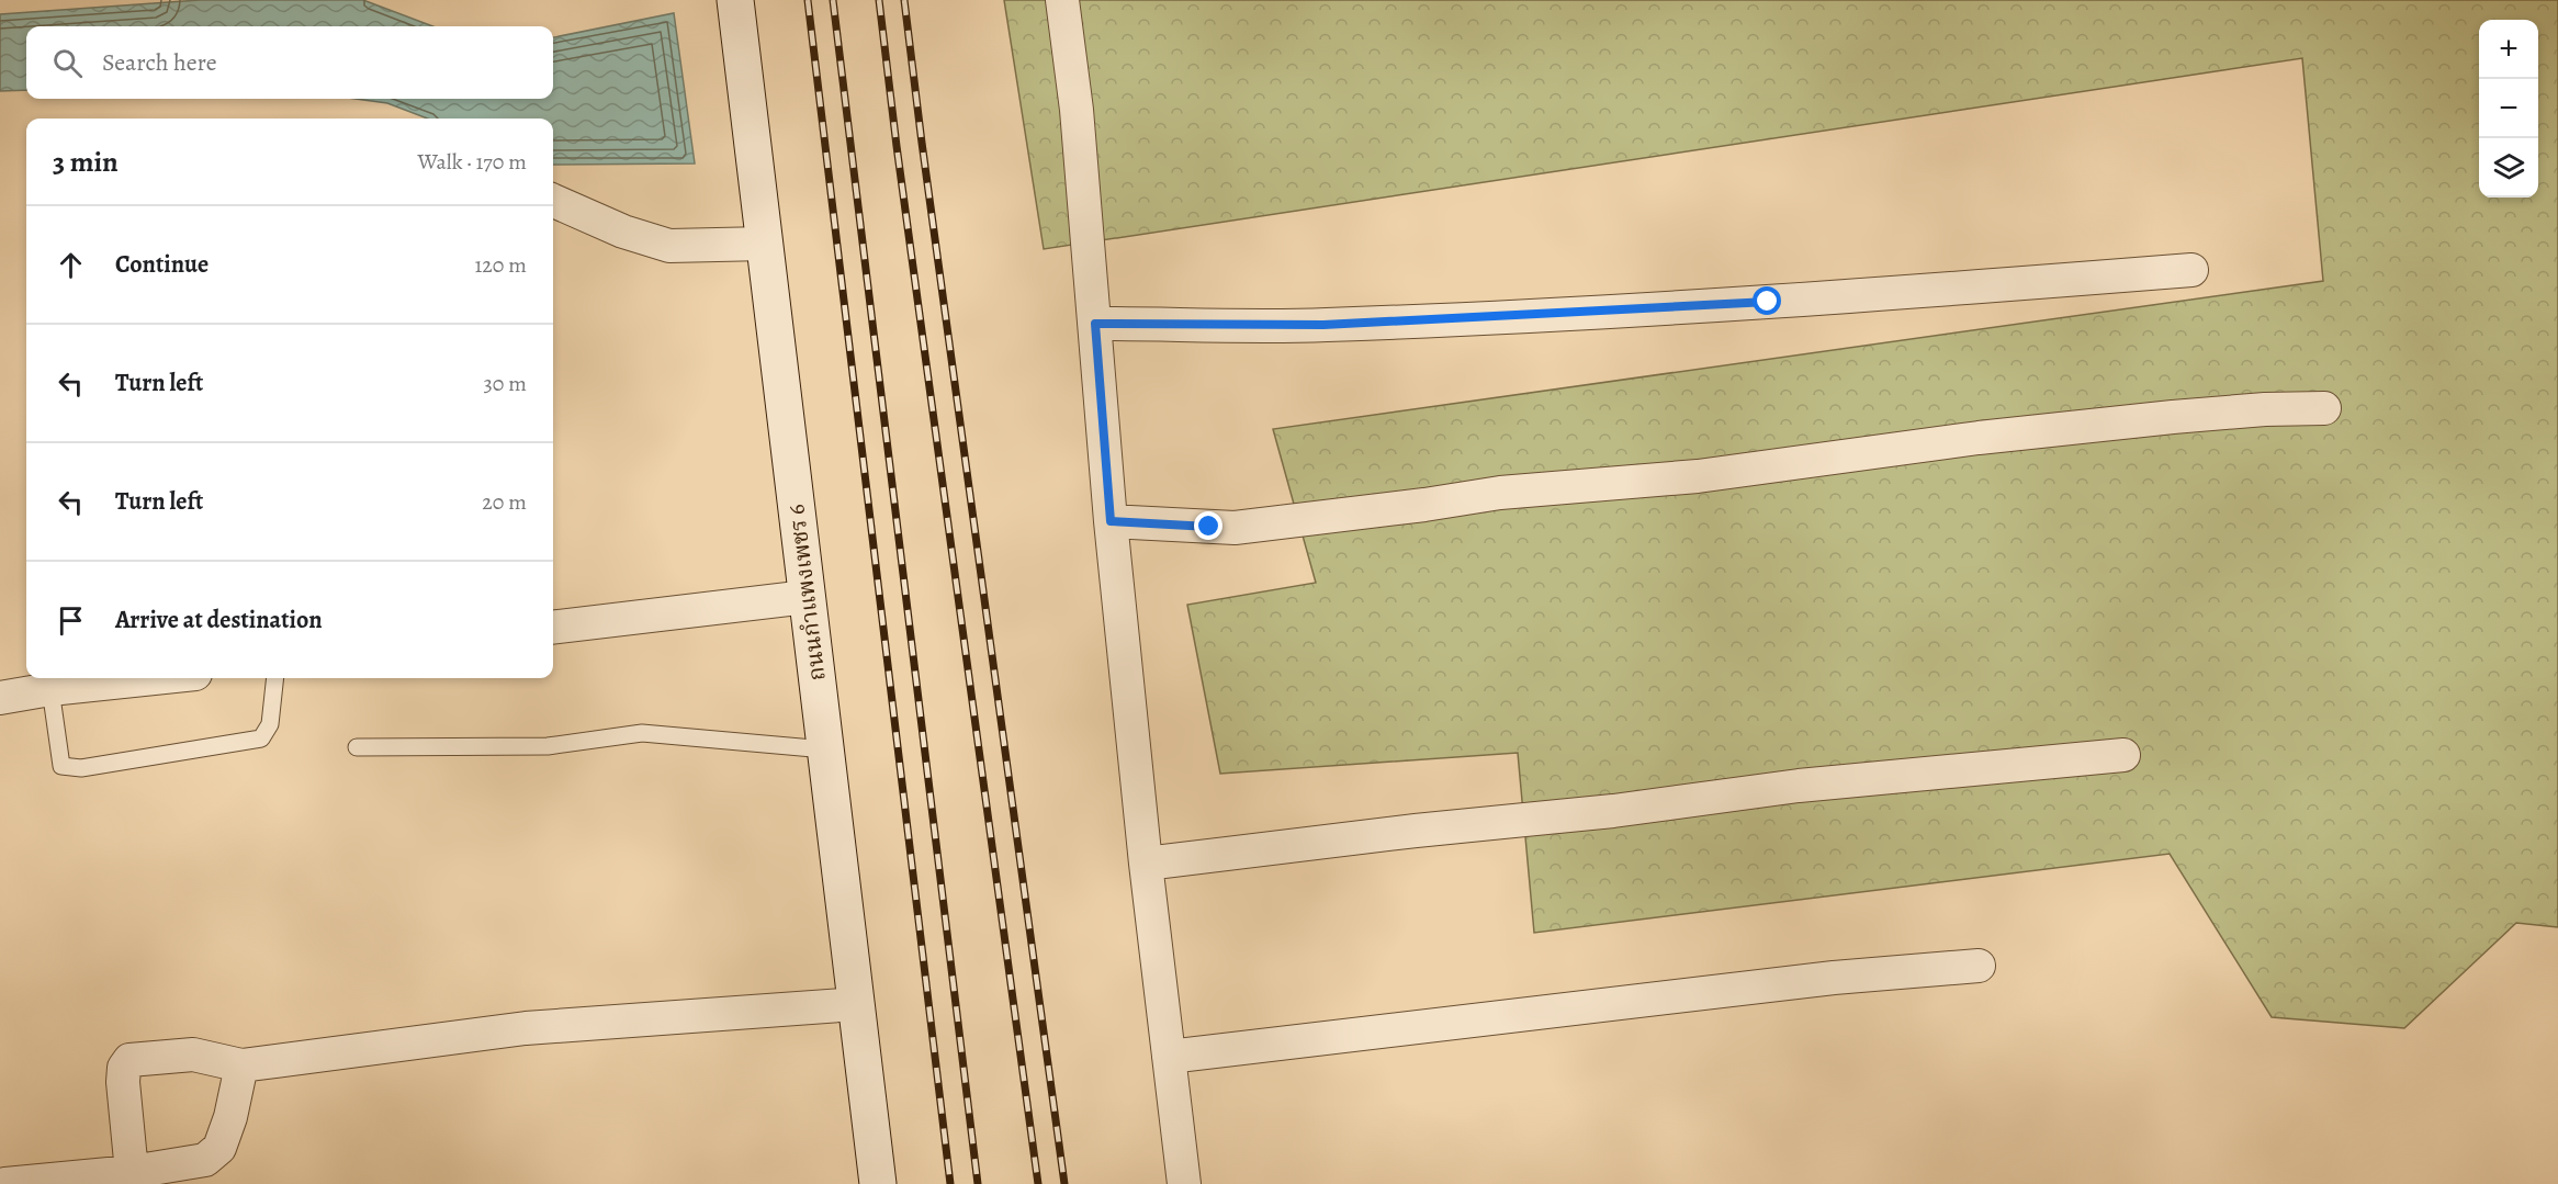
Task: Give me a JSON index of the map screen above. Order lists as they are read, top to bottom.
{
  "streets": {
    "main road": ["ถนนกำแพงเพชร 6"]
  },
  "page": {
    "map_buttons": ["+", "−"],
    "search": "Search here",
    "heading": ["3 min", "Walk · 170 m"],
    "list": [
      ["Continue", "120 m"],
      ["Turn left", "30 m"],
      ["Turn left", "20 m"],
      "Arrive at destination"
    ]
  }
}
